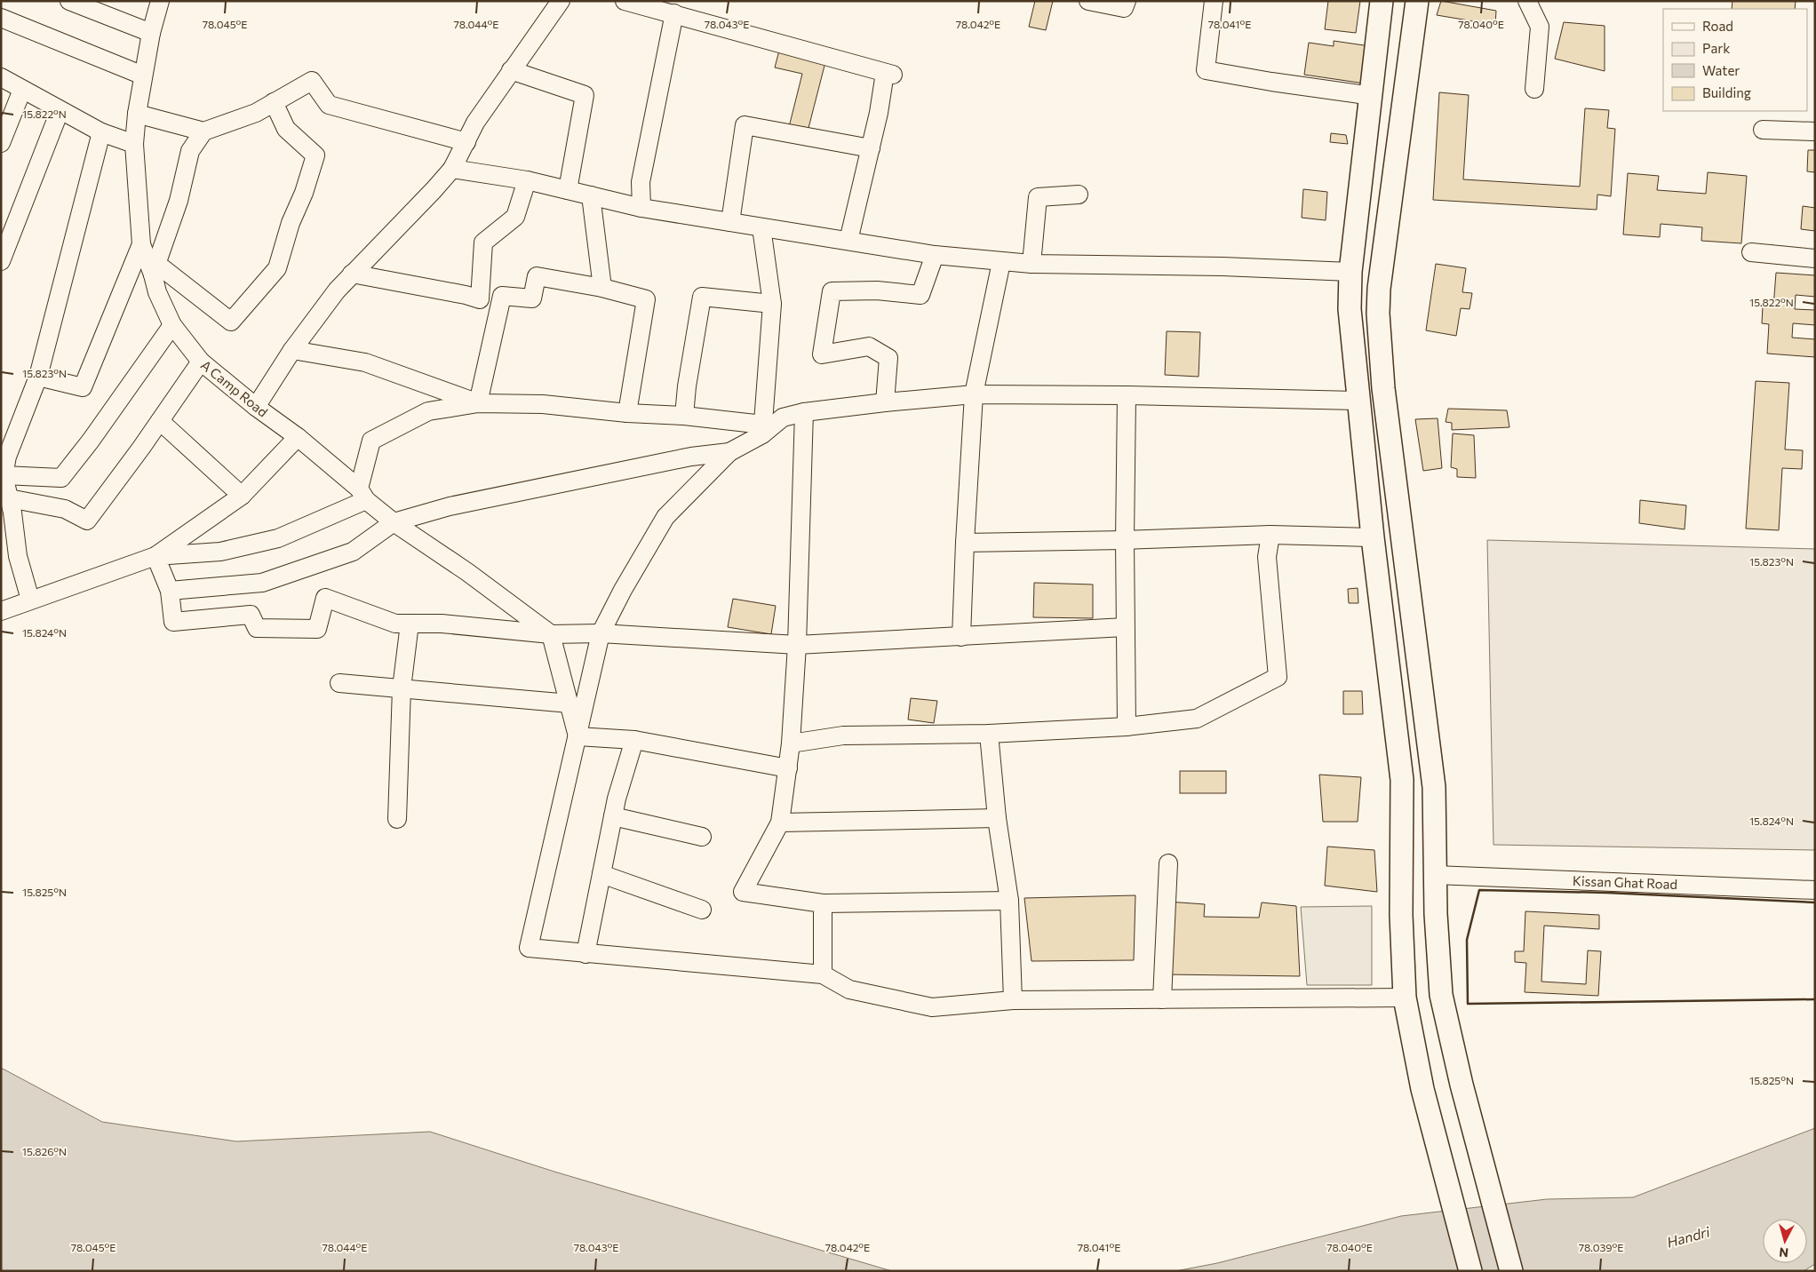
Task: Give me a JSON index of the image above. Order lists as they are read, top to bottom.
{
  "streets": {
    "street": ["A Camp Road", "Kissan Ghat Road"]
  },
  "water": ["Handri"],
  "legend": [
    "Road",
    "Park",
    "Water",
    "Building"
  ],
  "north": "bottom",
  "coordinates": [
    "78.045°E",
    "78.044°E",
    "78.043°E",
    "78.042°E",
    "78.041°E",
    "78.040°E",
    "15.822°N",
    "15.823°N",
    "15.824°N",
    "15.825°N",
    "15.826°N",
    "78.039°E"
  ]
}
